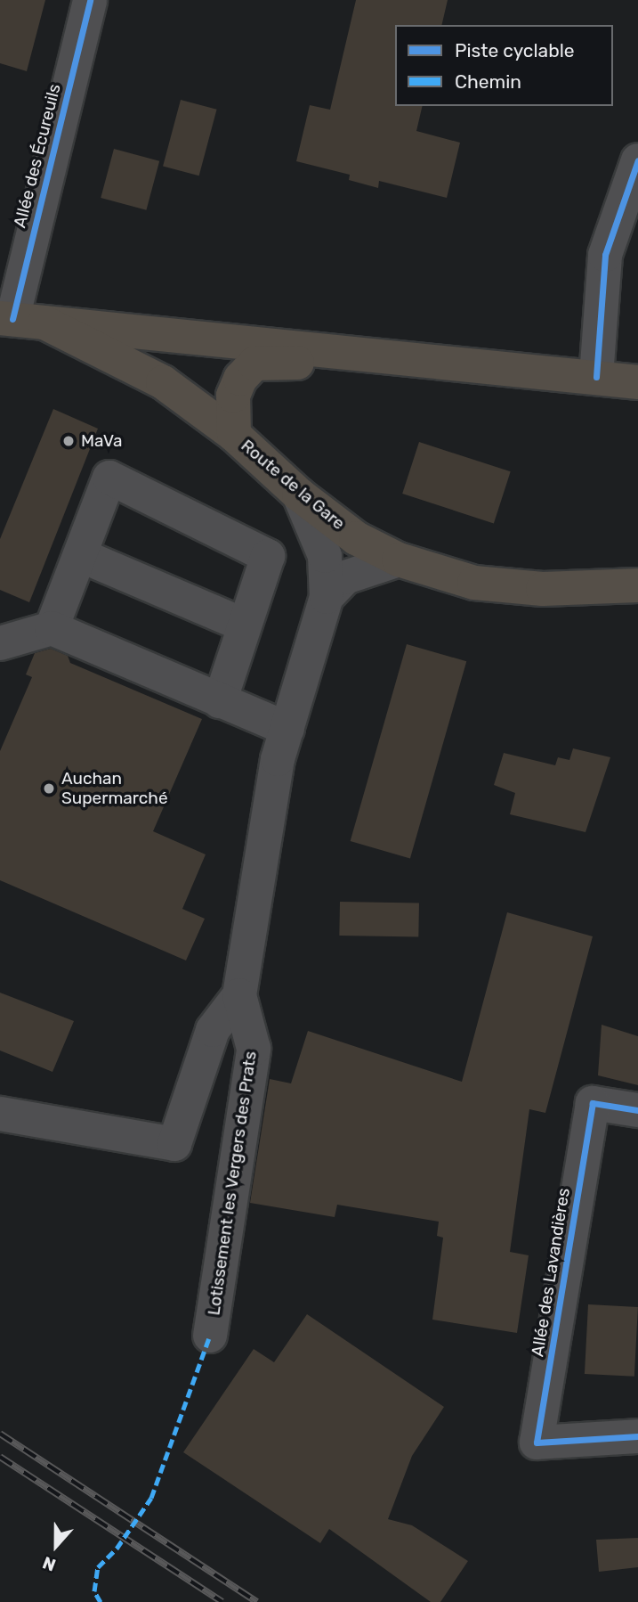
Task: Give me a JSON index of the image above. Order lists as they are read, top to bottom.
{
  "streets": {
    "main road": ["Route de la Gare"],
    "street": ["Allée des Écureuils", "Lotissement les Vergers des Prats", "Allée des Lavandières"]
  },
  "crossings": [
    ["Allée des Écureuils", "Route de la Gare"]
  ],
  "places": ["MaVa", "Auchan Supermarché"],
  "legend": ["Piste cyclable", "Chemin"],
  "north": "bottom"
}
